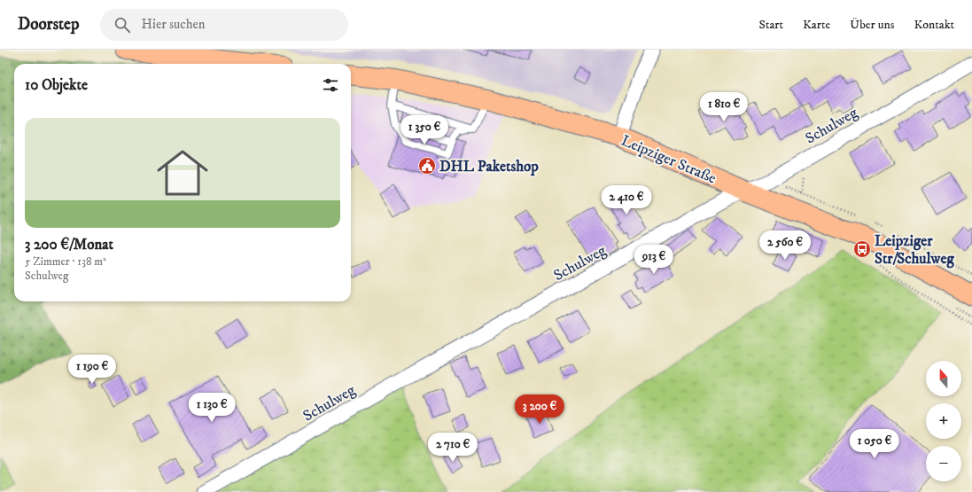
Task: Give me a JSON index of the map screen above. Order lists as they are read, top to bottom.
{
  "streets": {
    "main road": ["Leipziger Straße"],
    "street": ["Schulweg"]
  },
  "crossings": [
    ["Schulweg", "Leipziger Straße"]
  ],
  "places": {
    "public building": ["DHL Paketshop"],
    "bus stop": ["Leipziger Str/Schulweg"]
  },
  "north": "top",
  "page": {
    "header": "Doorstep",
    "search": "Hier suchen",
    "nav": [
      "Start",
      "Karte",
      "Über uns",
      "Kontakt"
    ],
    "heading": "10 Objekte",
    "price": [
      "1 810 €",
      "1 350 €",
      "2 410 €",
      "2 560 €",
      "913 €",
      "1 190 €",
      "1 130 €",
      "3 200 €",
      "1 050 €",
      "2 710 €"
    ],
    "list": [
      {
        "name": "3 200 €/Monat",
        "note": "5 Zimmer · 138 m² · Schulweg"
      }
    ],
    "map_buttons": ["+", "−"]
  }
}
